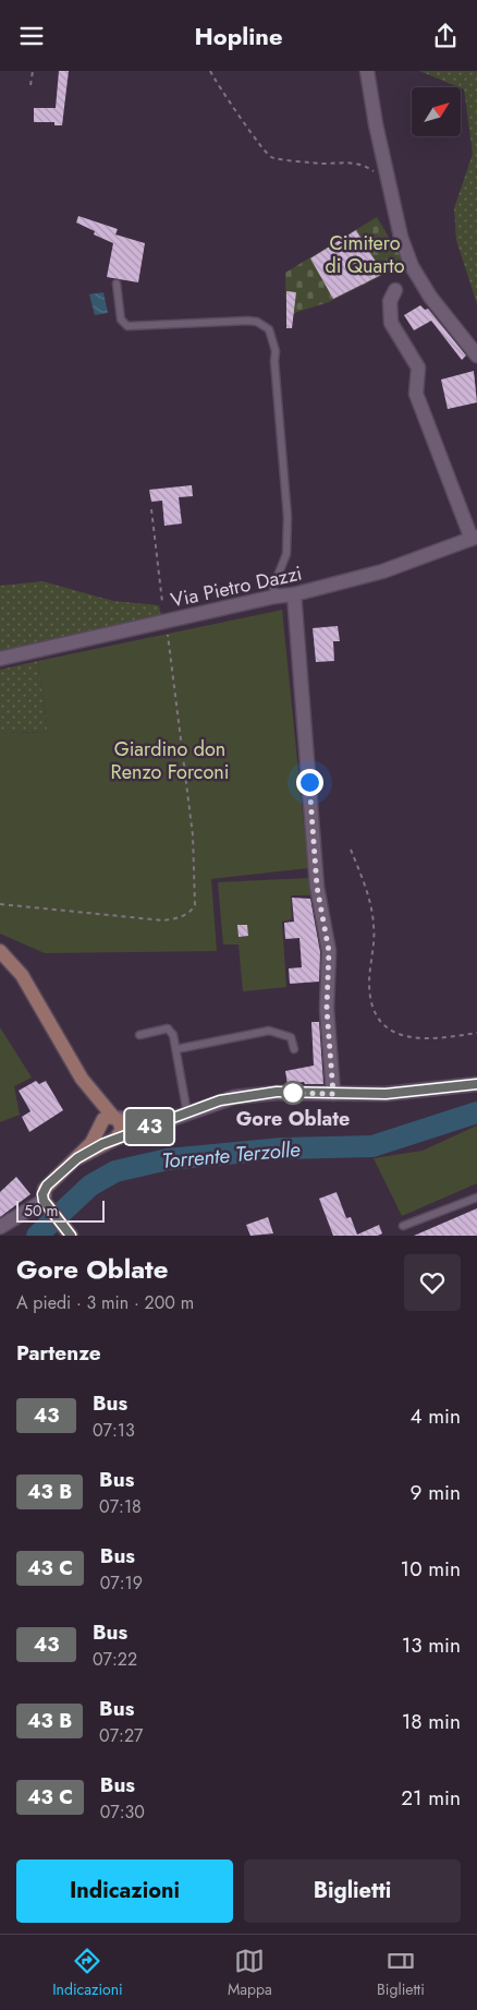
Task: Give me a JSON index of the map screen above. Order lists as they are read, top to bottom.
{
  "streets": {
    "street": ["Via Pietro Dazzi"]
  },
  "water": ["Torrente Terzolle"],
  "parks": ["Cimitero di Quarto", "Giardino don Renzo Forconi"],
  "places": ["Gore Oblate"],
  "lines": ["bus line 43"],
  "scale_bar": "50 m",
  "north": "top right",
  "page": {
    "header": "Hopline",
    "on_map": "43",
    "scale": "50 m",
    "heading": [
      ["Gore Oblate", "A piedi · 3 min · 200 m"],
      "Partenze"
    ],
    "list": [
      {
        "mark": "43",
        "name": "Bus",
        "note": "07:13",
        "value": "4 min"
      },
      {
        "mark": "43 B",
        "name": "Bus",
        "note": "07:18",
        "value": "9 min"
      },
      {
        "mark": "43 C",
        "name": "Bus",
        "note": "07:19",
        "value": "10 min"
      },
      {
        "mark": "43",
        "name": "Bus",
        "note": "07:22",
        "value": "13 min"
      },
      {
        "mark": "43 B",
        "name": "Bus",
        "note": "07:27",
        "value": "18 min"
      },
      {
        "mark": "43 C",
        "name": "Bus",
        "note": "07:30",
        "value": "21 min"
      }
    ],
    "buttons": ["Indicazioni", "Biglietti"],
    "tabs": ["Indicazioni", "Mappa", "Biglietti"]
  }
}
